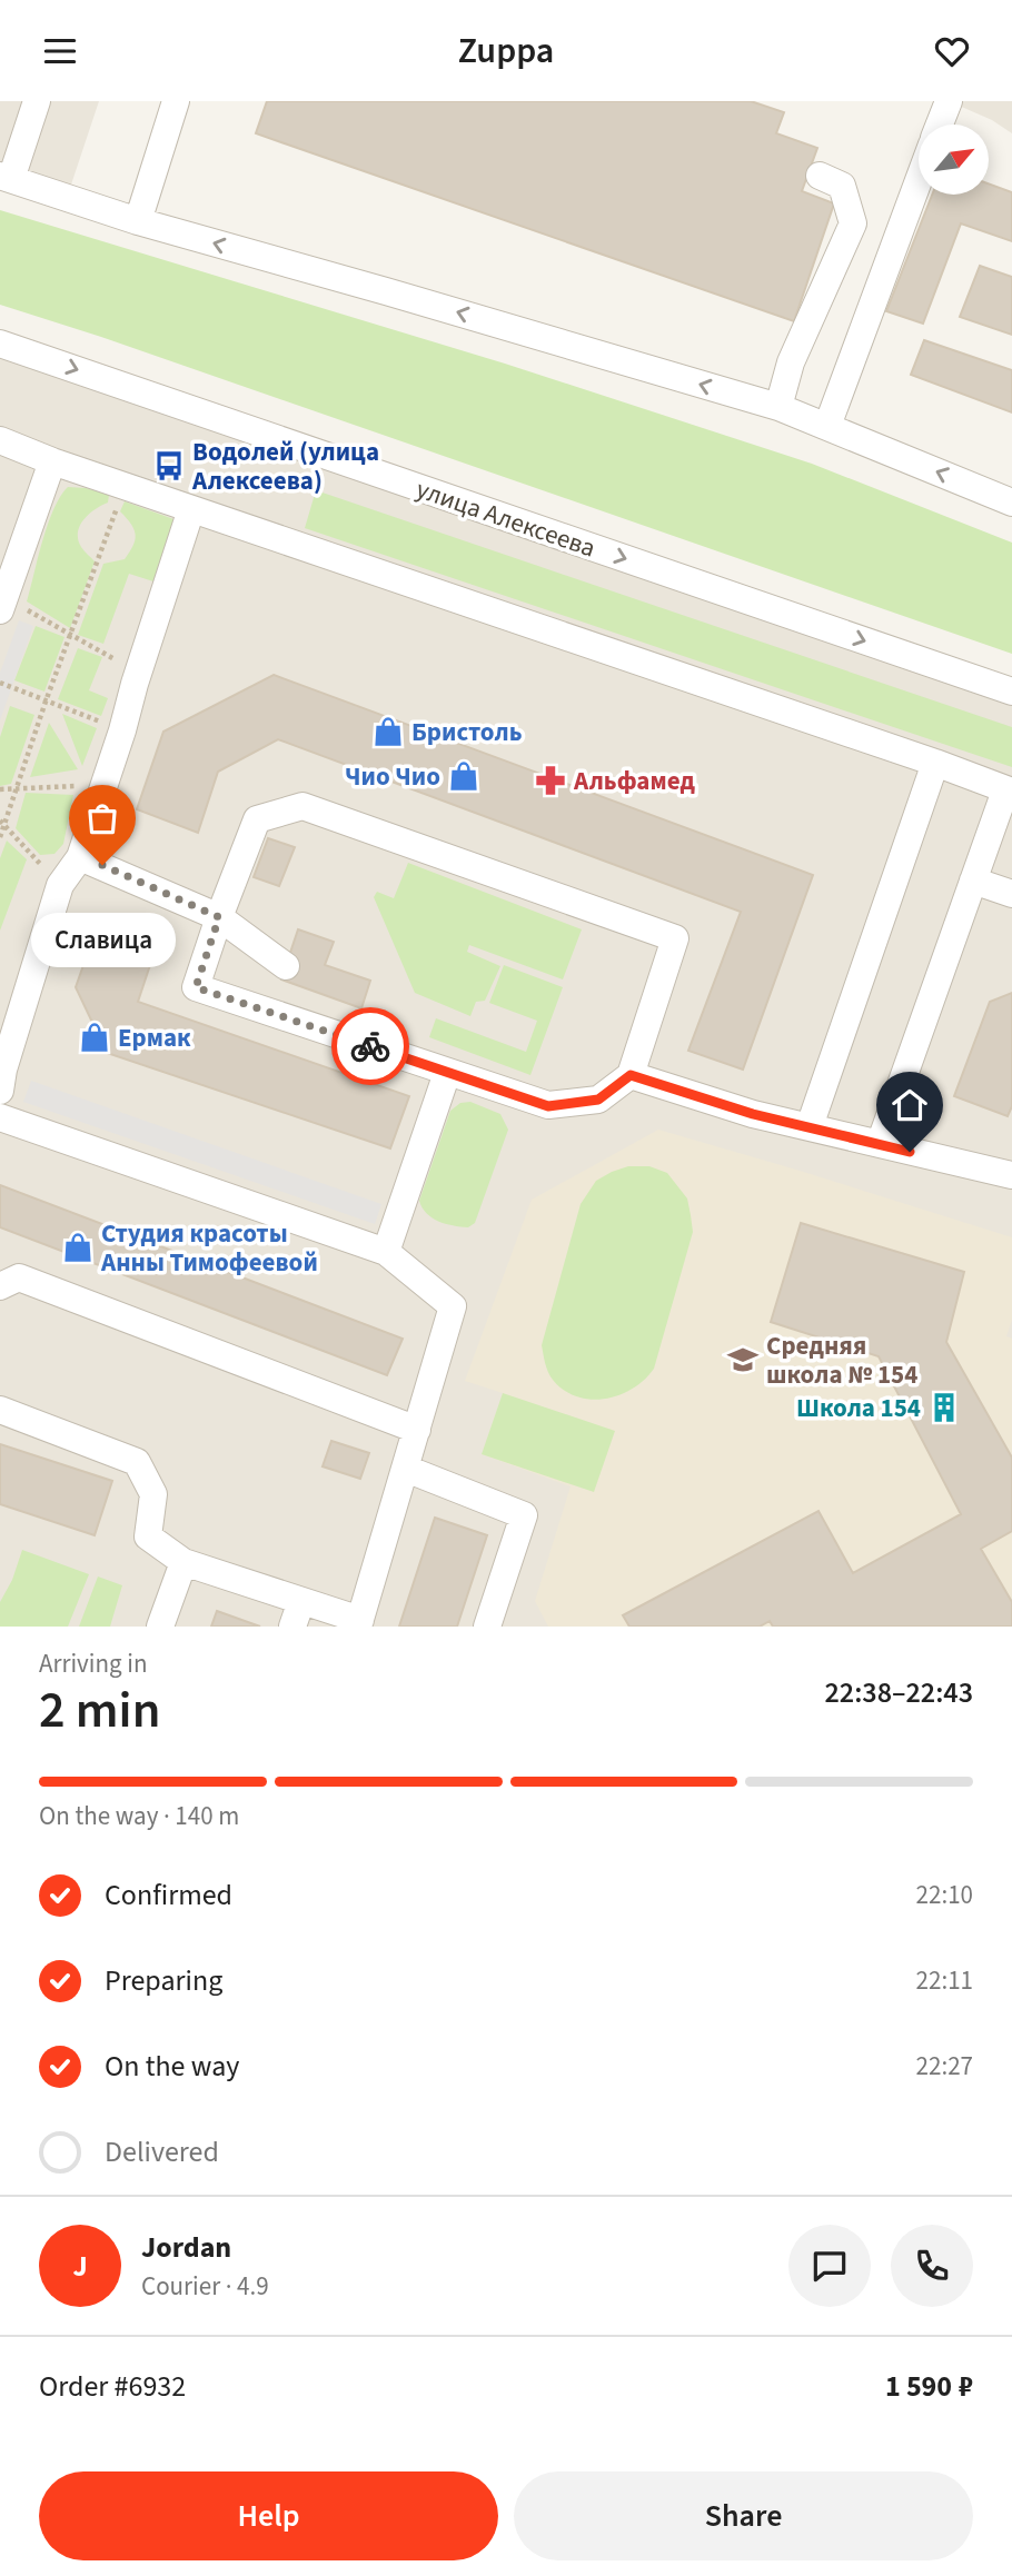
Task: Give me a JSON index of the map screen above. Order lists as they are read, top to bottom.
{
  "streets": {
    "street": ["улица Алексеева"]
  },
  "places": {
    "bus stop": ["Водолей (улица Алексеева)"],
    "shop": [
      "Бристоль",
      "Чио Чио",
      "Ермак",
      "Студия красоты Анны Тимофеевой"
    ],
    "pharmacy": ["Альфамед"],
    "other": ["Славица"],
    "school or university": ["Средняя школа № 154"],
    "building": ["Школа 154"]
  },
  "north": "top right",
  "page": {
    "header": "Zuppa",
    "bubble": "Славица",
    "heading": ["2 min", "Arriving in", "22:38–22:43"],
    "panel": [
      "Jordan",
      "Courier · 4.9",
      "Order #6932",
      "1 590 ₽"
    ],
    "bar": "On the way · 140 m",
    "list": [
      ["Confirmed", "22:10"],
      ["Preparing", "22:11"],
      ["On the way", "22:27"],
      "Delivered"
    ],
    "round": "J",
    "buttons": ["Help", "Share"]
  }
}
